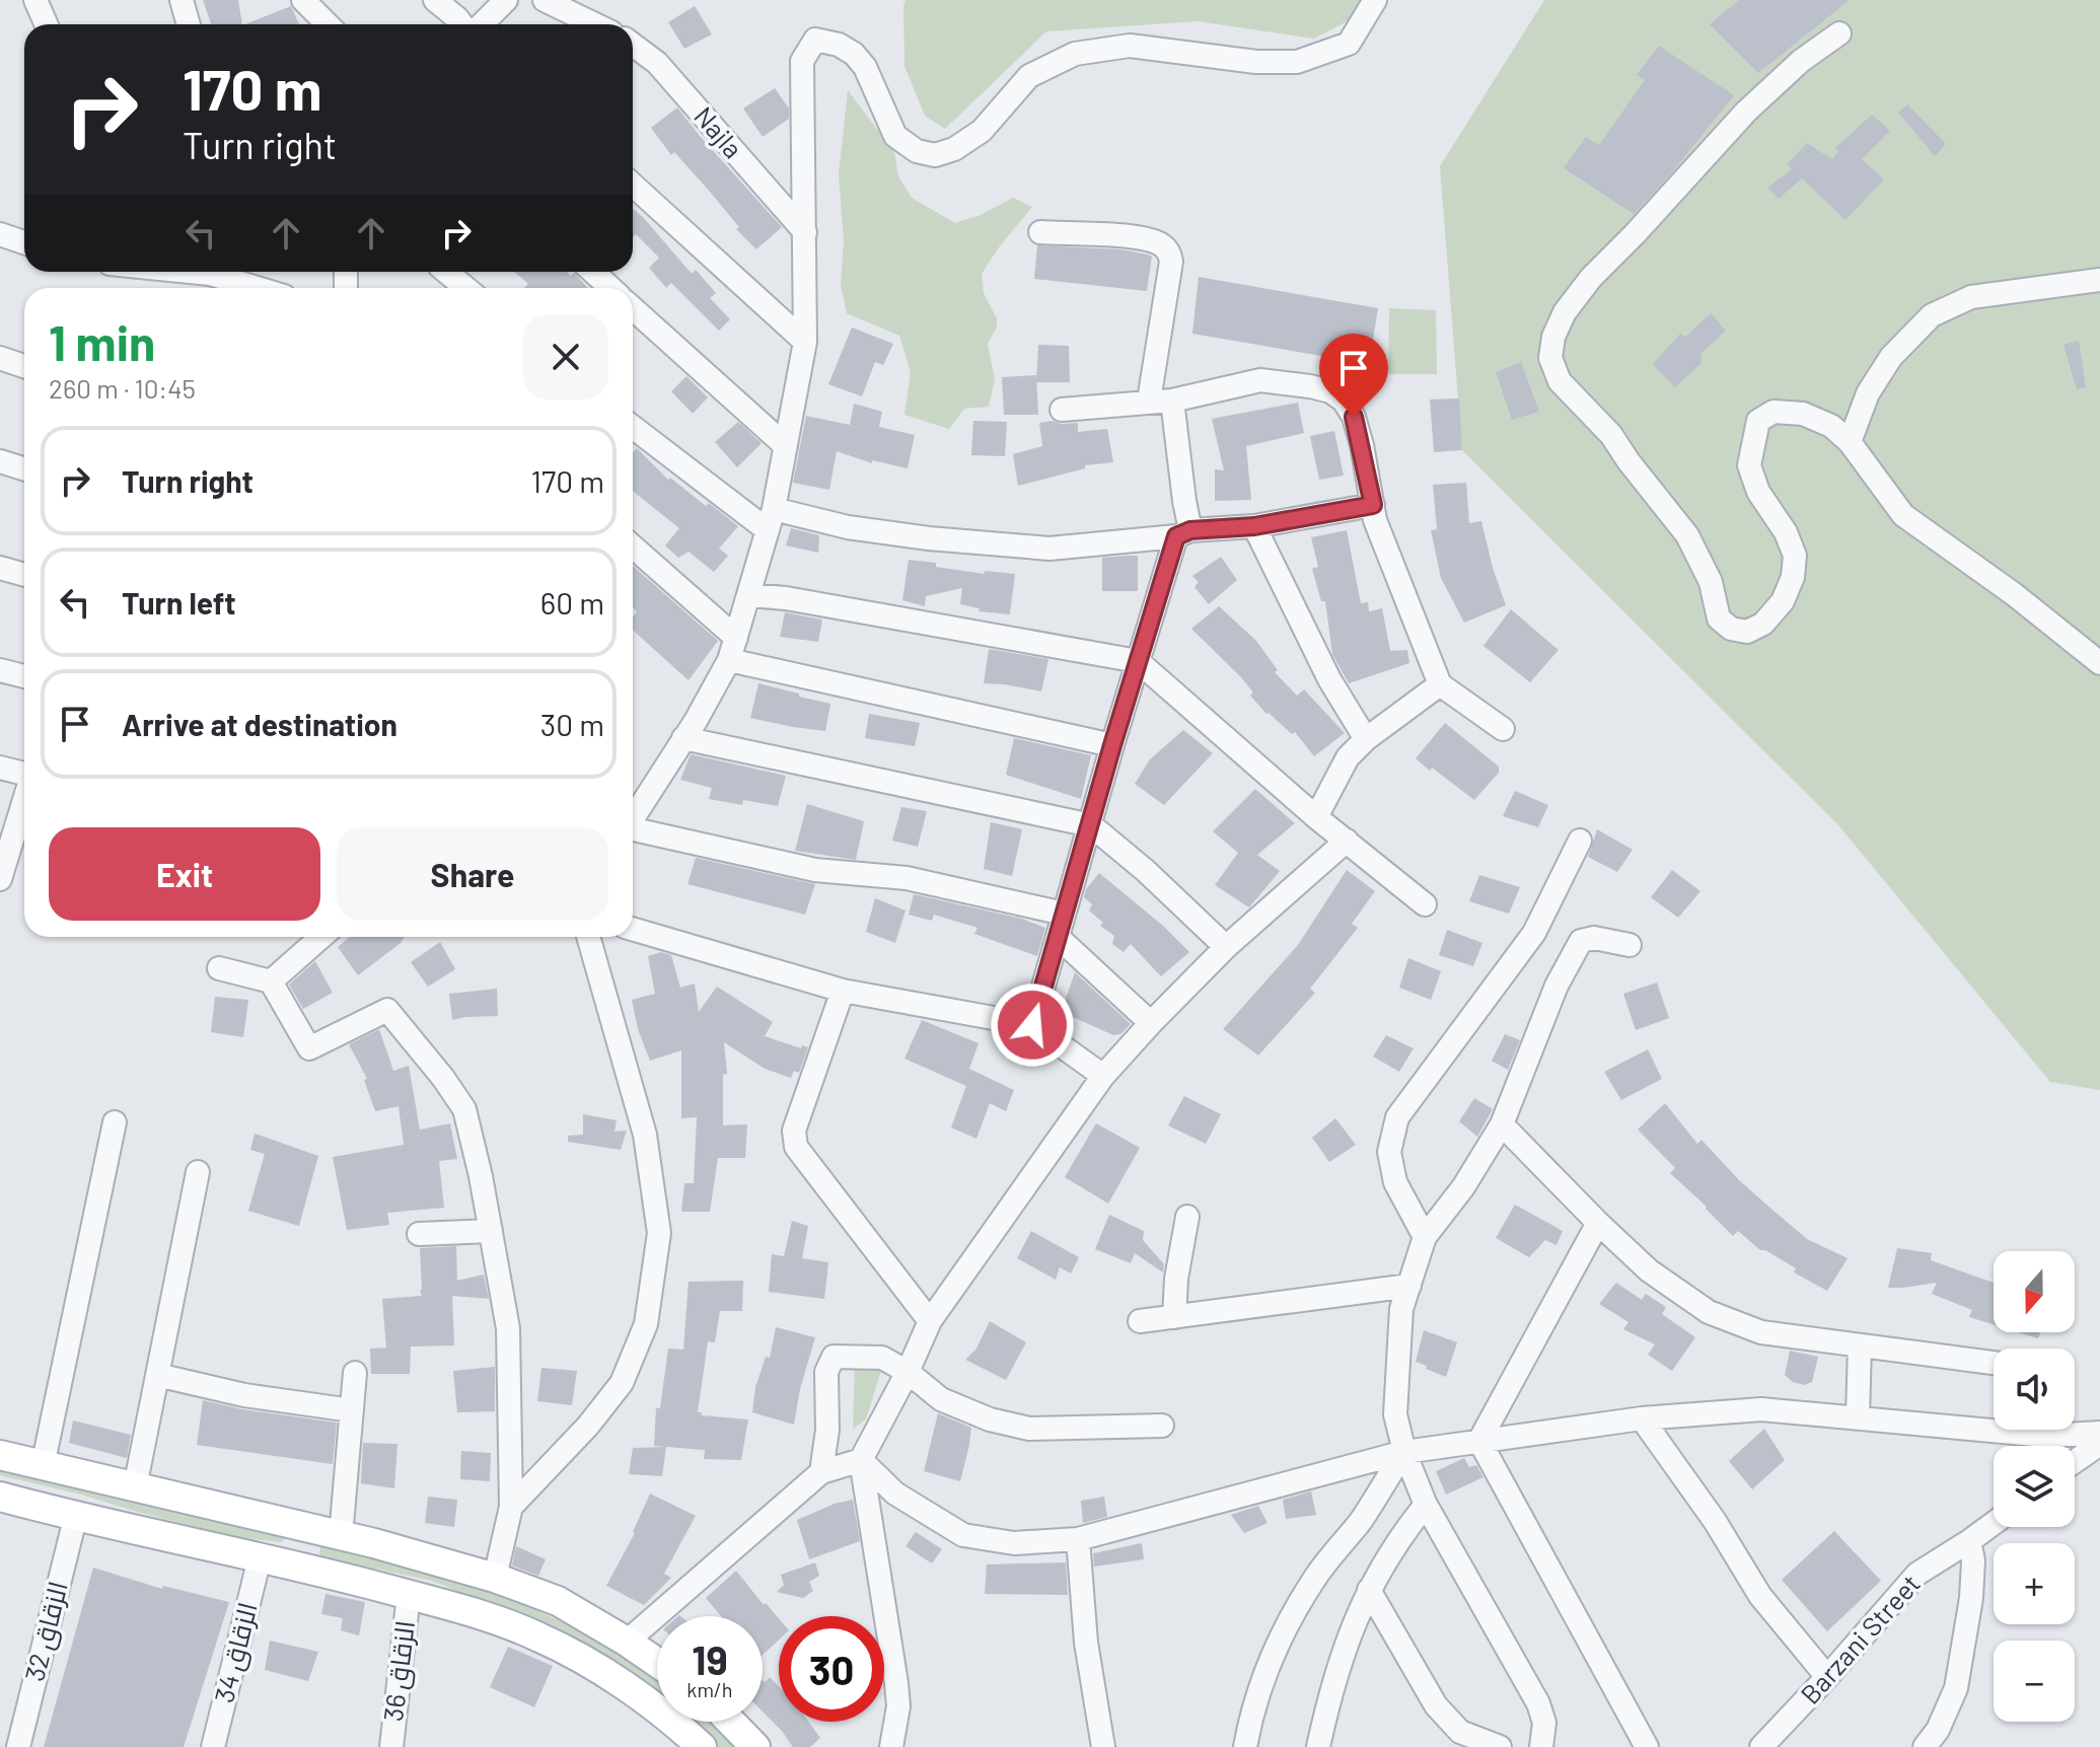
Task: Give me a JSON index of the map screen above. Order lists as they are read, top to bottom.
{
  "streets": {
    "street": [
      "Najla",
      "الزقاق 32",
      "Barzani Street",
      "الزقاق 34",
      "الزقاق 36"
    ]
  },
  "north": "bottom",
  "page": {
    "turn": ["170 m", "Turn right"],
    "heading": ["1 min", "260 m · 10:45"],
    "list": [
      {
        "name": "Turn right",
        "value": "170 m"
      },
      {
        "name": "Turn left",
        "value": "60 m"
      },
      {
        "name": "Arrive at destination",
        "value": "30 m"
      }
    ],
    "buttons": ["Exit", "Share"],
    "map_buttons": ["+", "−"],
    "speed": "19 km/h",
    "limit": "30"
  }
}
